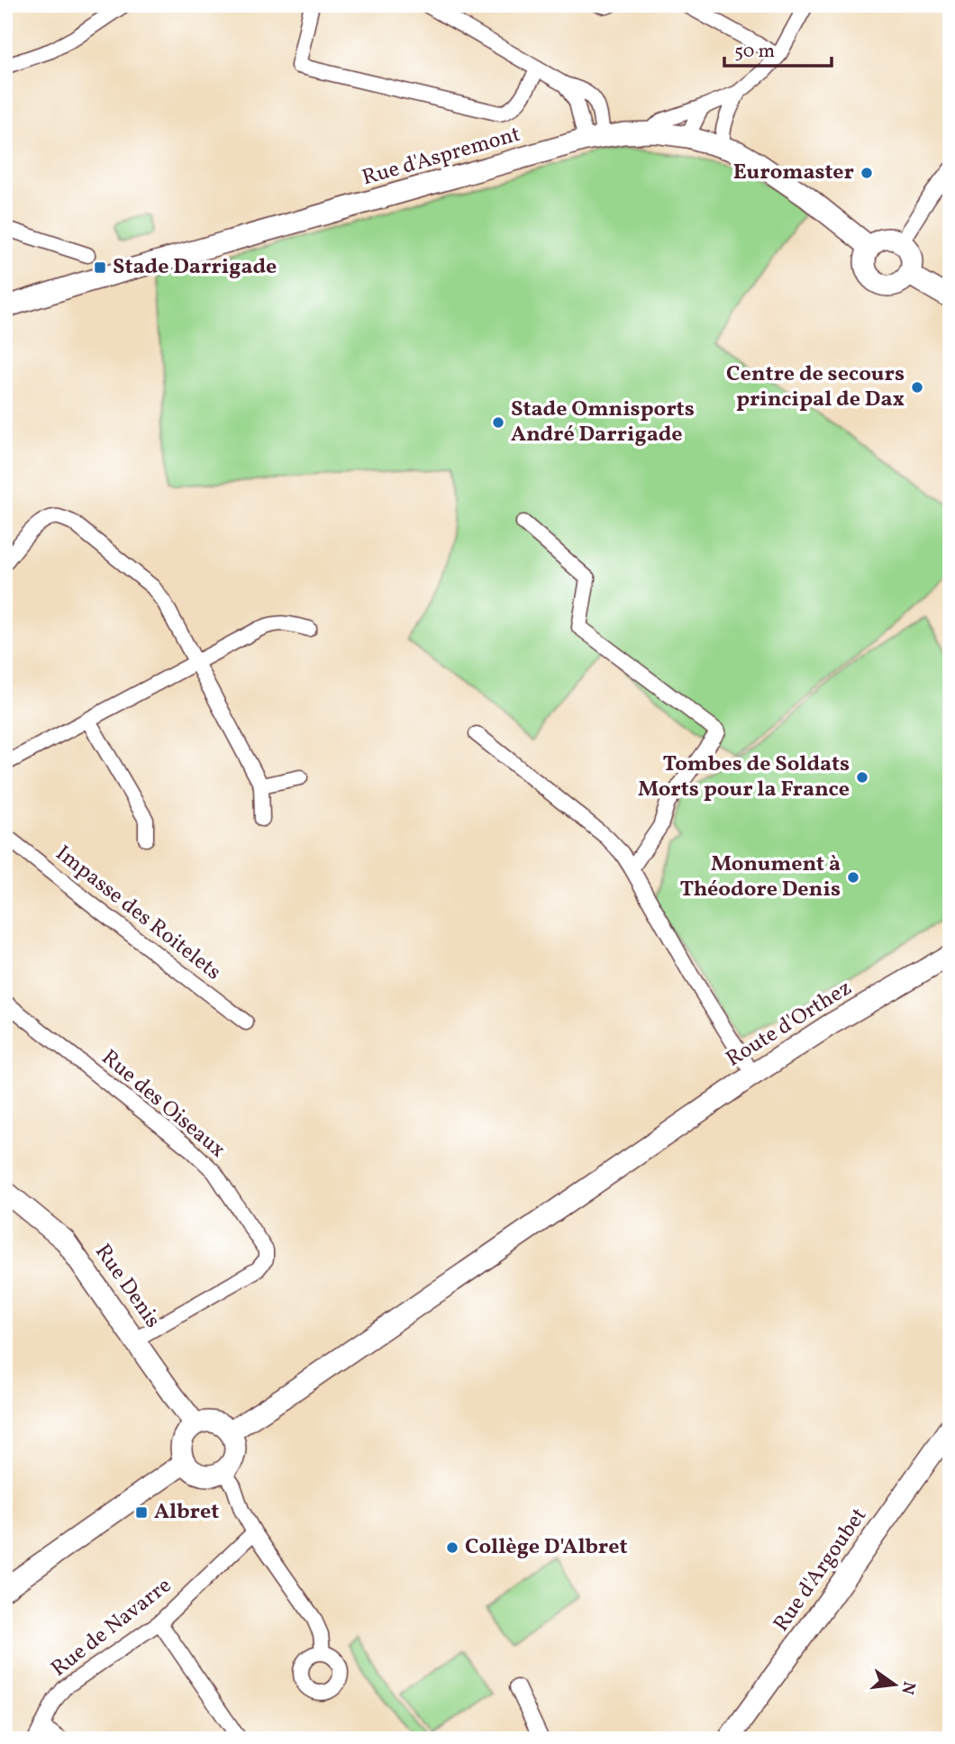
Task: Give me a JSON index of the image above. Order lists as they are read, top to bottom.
{
  "streets": {
    "main road": [
      "Rue d'Aspremont",
      "Route d'Orthez",
      "Rue Denis",
      "Rue d'Argoubet"
    ],
    "street": ["Impasse des Roitelets", "Rue des Oiseaux", "Rue de Navarre"]
  },
  "crossings": [
    ["Route d'Orthez", "Rue Denis"],
    ["Rue des Oiseaux", "Rue Denis"]
  ],
  "places": {
    "other": [
      "Euromaster",
      "Centre de secours principal de Dax",
      "Stade Omnisports André Darrigade",
      "Tombes de Soldats Morts pour la France",
      "Monument à Théodore Denis",
      "Collège D'Albret"
    ],
    "transit": ["Stade Darrigade", "Albret"]
  },
  "scale_bar": "50 m",
  "north": "right"
}
